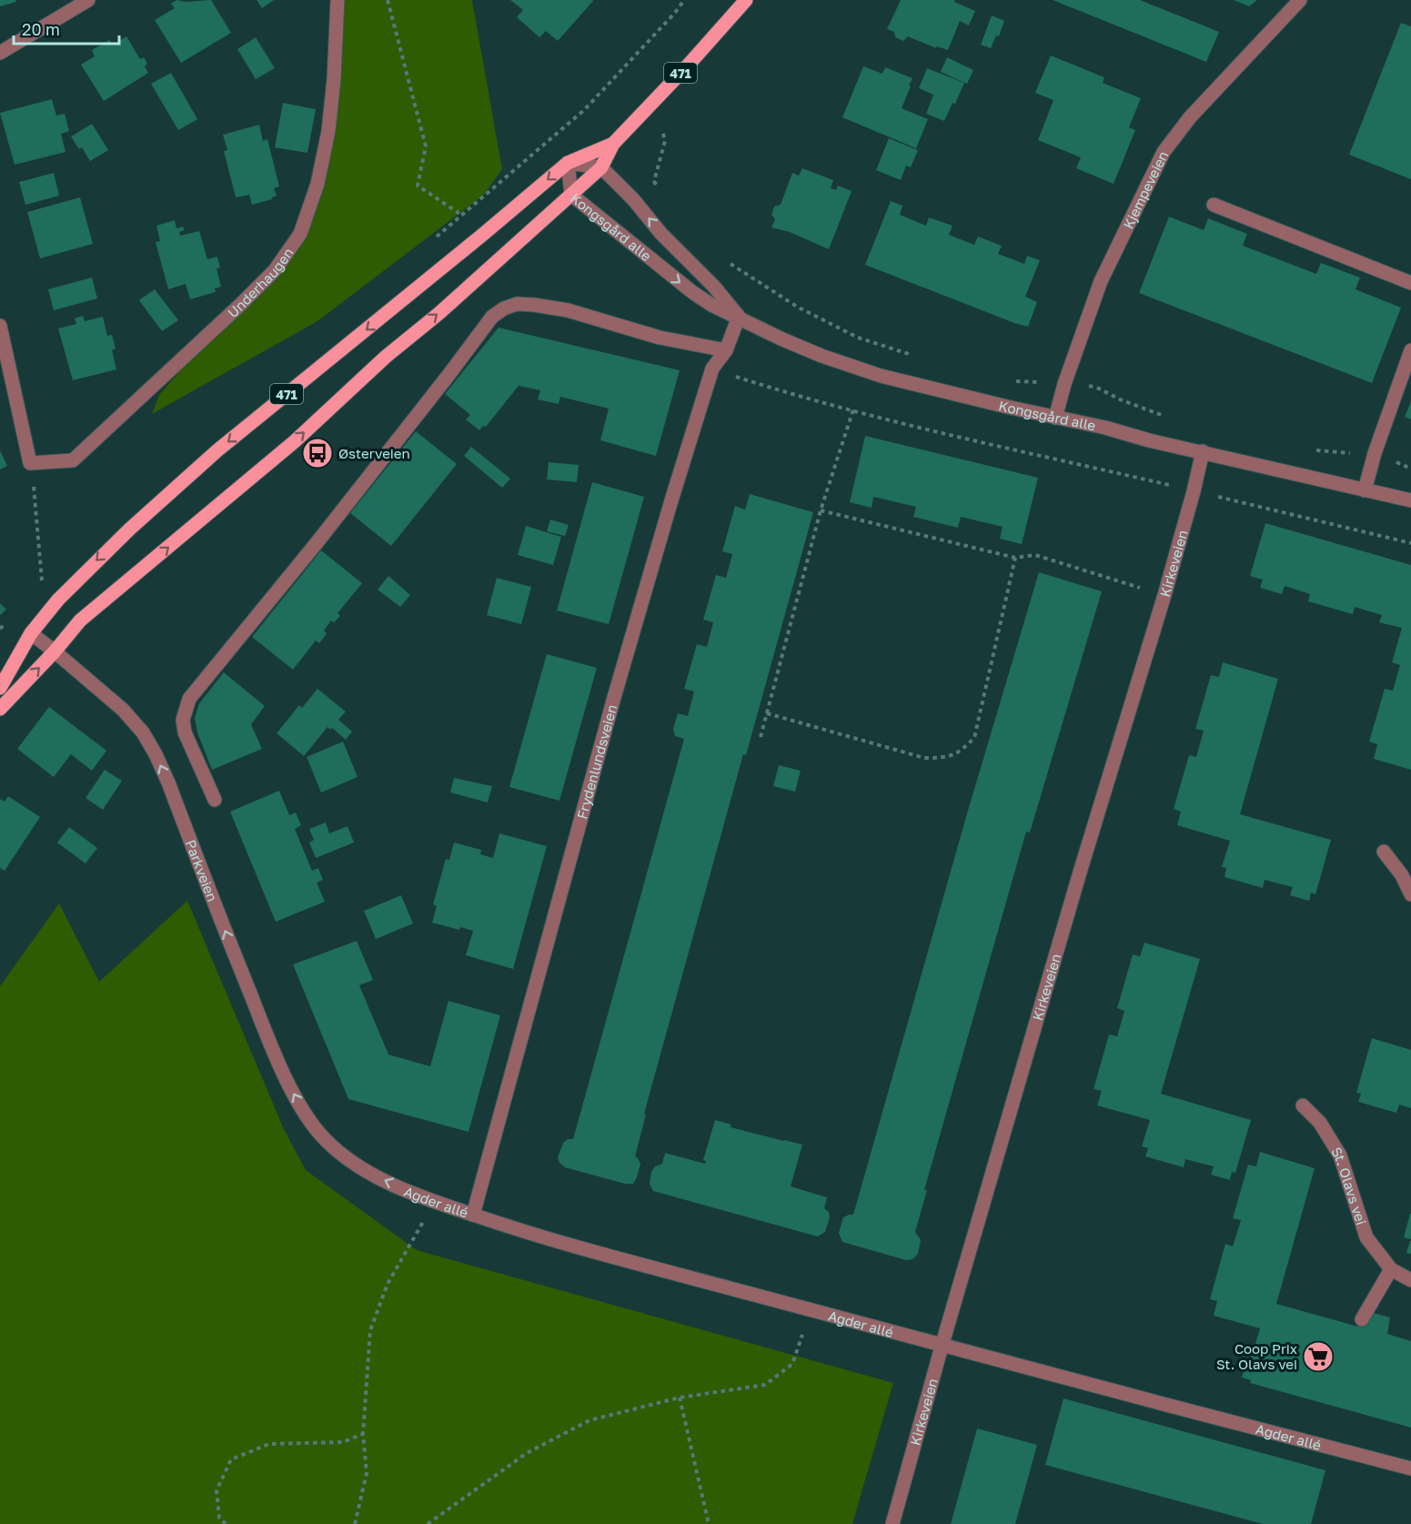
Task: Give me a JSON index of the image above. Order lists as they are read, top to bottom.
{
  "streets": {
    "main road": ["471"],
    "street": [
      "Kjempeveien",
      "Kongsgård alle",
      "Underhaugen",
      "Kirkeveien",
      "Frydenlundsveien",
      "Parkveien",
      "St. Olavs vei",
      "Agder allé"
    ]
  },
  "crossings": [
    ["471", "Kongsgård alle"],
    ["471", "Parkveien"],
    ["Kjempeveien", "Kongsgård alle"],
    ["Kongsgård alle", "Kirkeveien"],
    ["Kongsgård alle", "Frydenlundsveien"],
    ["Kirkeveien", "Agder allé"],
    ["Frydenlundsveien", "Agder allé"],
    ["Parkveien", "Agder allé"]
  ],
  "one_way": ["Parkveien"],
  "places": {
    "bus stop": ["Østerveien"],
    "supermarket": ["Coop Prix St. Olavs vei"]
  },
  "scale_bar": "20 m"
}
